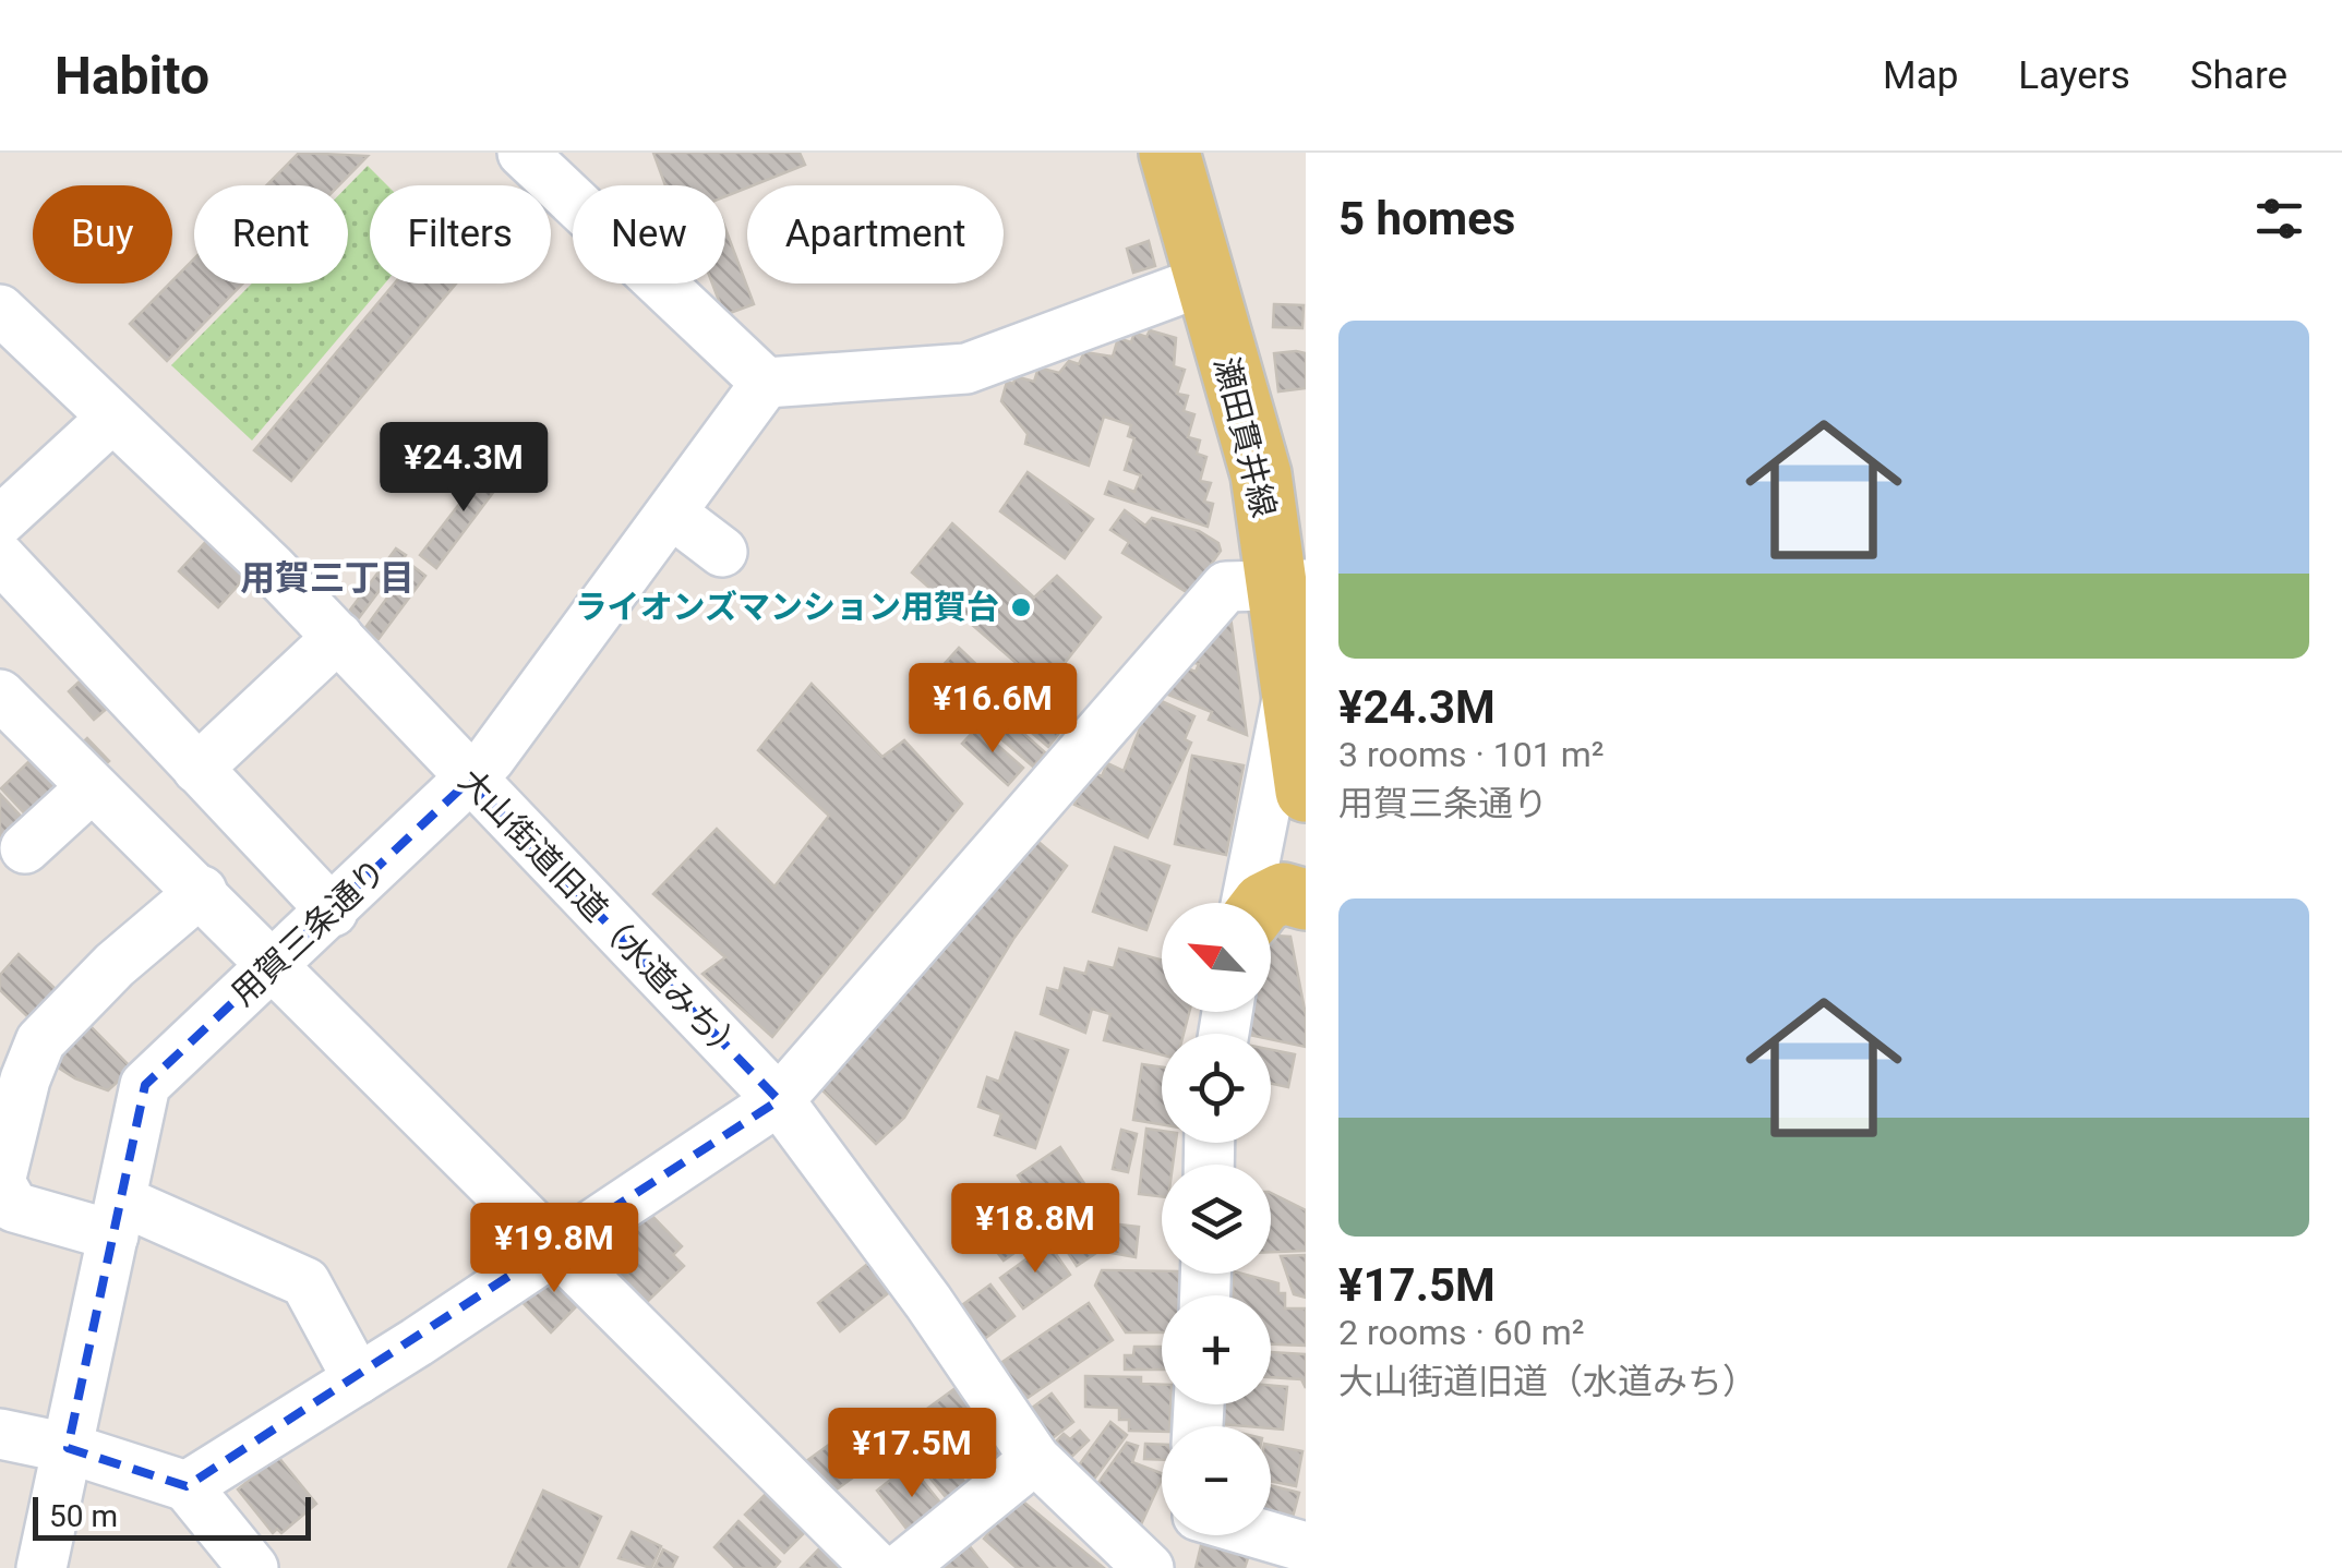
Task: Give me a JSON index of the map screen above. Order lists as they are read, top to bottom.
{
  "streets": {
    "main road": ["瀬田貫井線"],
    "street": ["大山街道旧道（水道みち）", "用賀三条通り"]
  },
  "crossings": [
    ["大山街道旧道（水道みち）", "用賀三条通り"]
  ],
  "districts": ["用賀三丁目"],
  "places": ["ライオンズマンション用賀台"],
  "scale_bar": "50 m",
  "north": "top left",
  "page": {
    "header": "Habito",
    "nav": ["Map", "Layers", "Share"],
    "heading": "5 homes",
    "chip": [
      "Buy",
      "Rent",
      "Filters",
      "New",
      "Apartment"
    ],
    "list": [
      {
        "name": "¥24.3M",
        "note": "3 rooms · 101 m² · 用賀三条通り"
      },
      {
        "name": "¥17.5M",
        "note": "2 rooms · 60 m² · 大山街道旧道（水道みち）"
      }
    ],
    "price": [
      "¥24.3M",
      "¥16.6M",
      "¥18.8M",
      "¥19.8M",
      "¥17.5M"
    ],
    "map_buttons": ["+", "−"],
    "scale": "50 m"
  }
}
